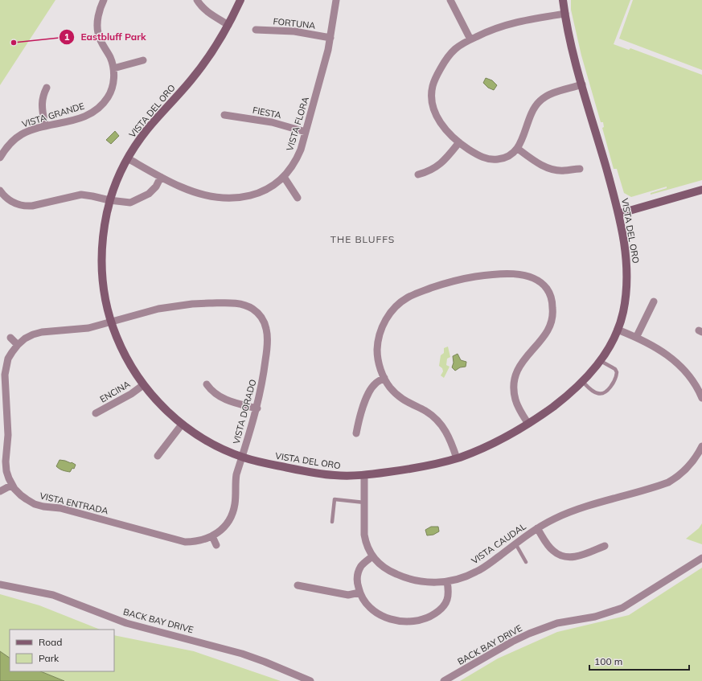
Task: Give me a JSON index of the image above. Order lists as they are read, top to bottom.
{
  "streets": {
    "street": [
      "FORTUNA",
      "VISTA DEL ORO",
      "FIESTA",
      "VISTA GRANDE",
      "VISTA FLORA",
      "ENCINA",
      "VISTA DORADO",
      "VISTA ENTRADA",
      "VISTA CAUDAL",
      "BACK BAY DRIVE"
    ]
  },
  "crossings": [
    ["FORTUNA", "VISTA FLORA"],
    ["VISTA DEL ORO", "VISTA FLORA"],
    ["VISTA DEL ORO", "ENCINA"],
    ["VISTA DEL ORO", "VISTA DORADO"],
    ["VISTA DEL ORO", "VISTA ENTRADA"],
    ["VISTA DEL ORO", "VISTA CAUDAL"],
    ["FIESTA", "VISTA FLORA"],
    ["VISTA DORADO", "VISTA ENTRADA"]
  ],
  "districts": ["THE BLUFFS"],
  "places": ["Eastbluff Park"],
  "legend": ["Road", "Park"],
  "scale_bar": "100 m"
}
